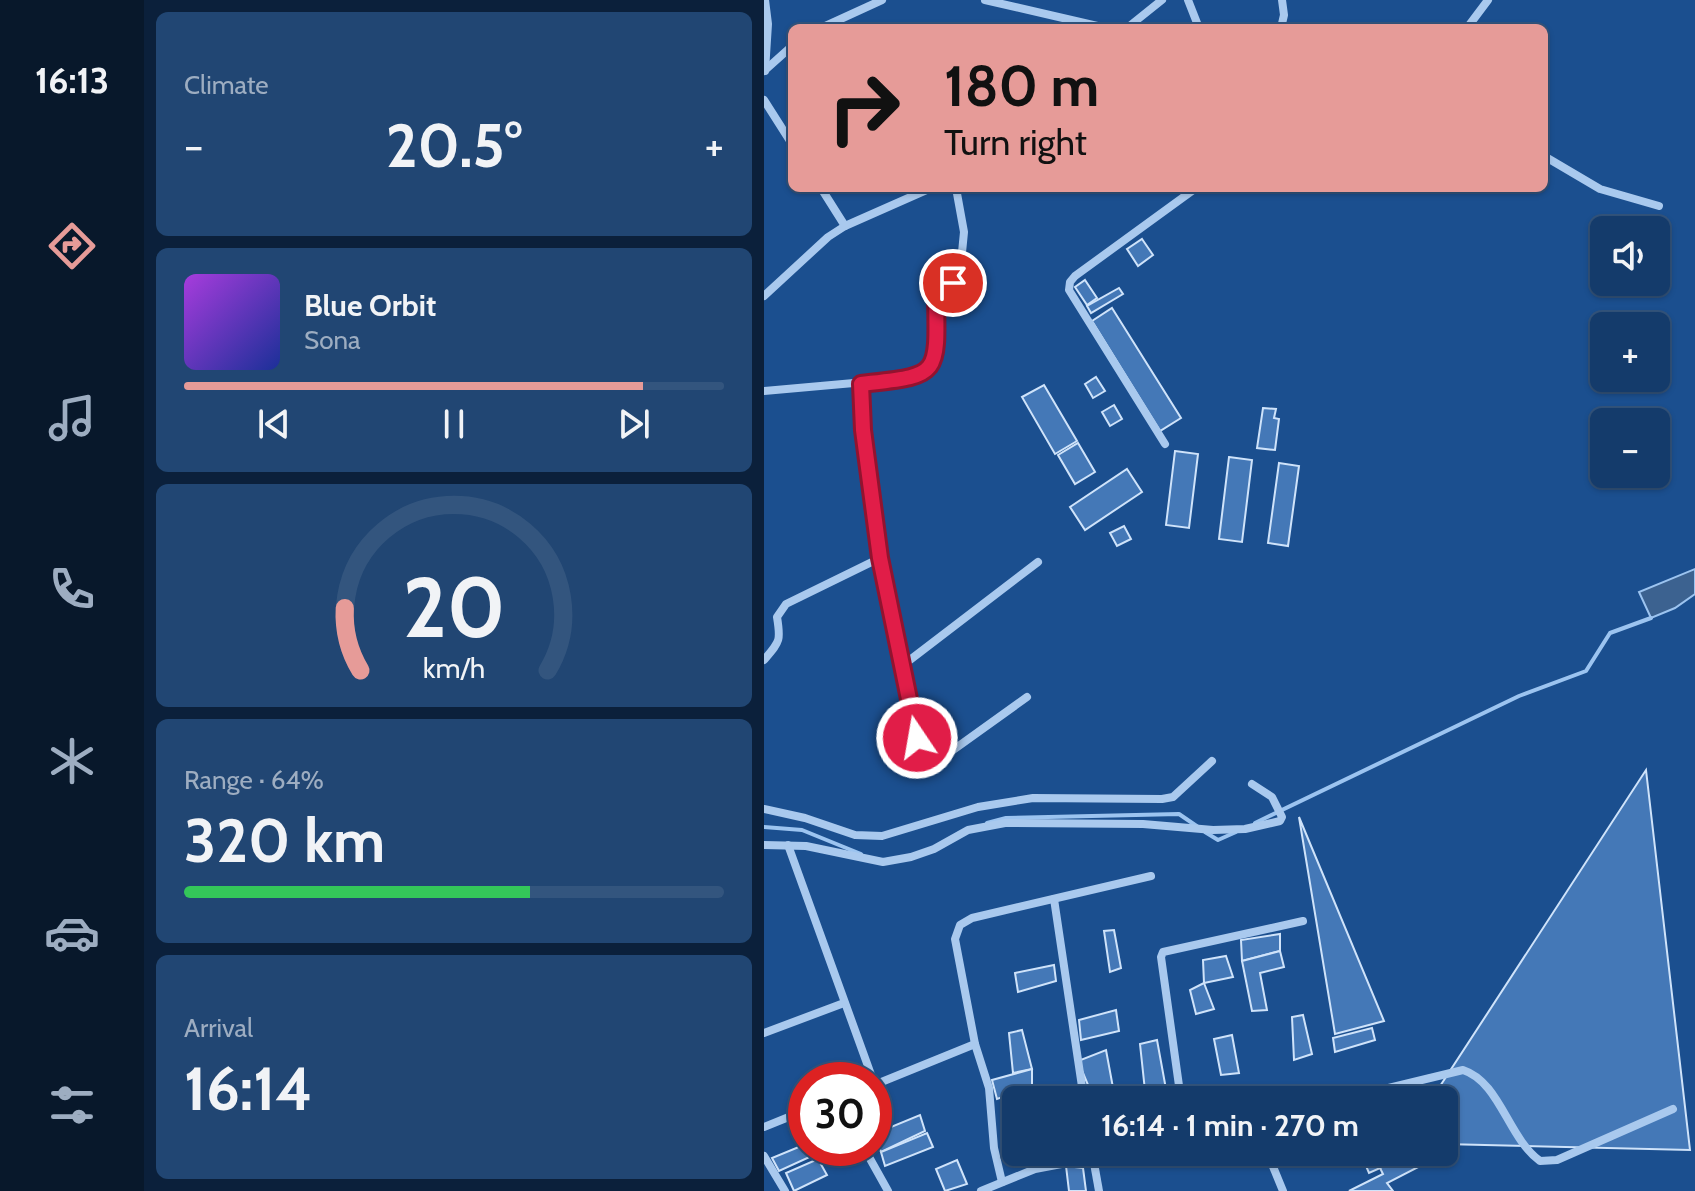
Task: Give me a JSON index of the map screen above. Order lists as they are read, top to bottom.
{
  "page": {
    "tabs": "16:13",
    "tile": [
      "Climate",
      ["Range · 64%", "320 km"],
      ["Arrival", "16:14"]
    ],
    "turn": ["180 m", "Turn right"],
    "heat": ["−", "20.5°", "+"],
    "map_buttons": ["+", "−"],
    "song": ["Blue Orbit", "Sona"],
    "limit": "30",
    "trip": "16:14 · 1 min · 270 m",
    "gauge": ["20", "km/h"]
  }
}
